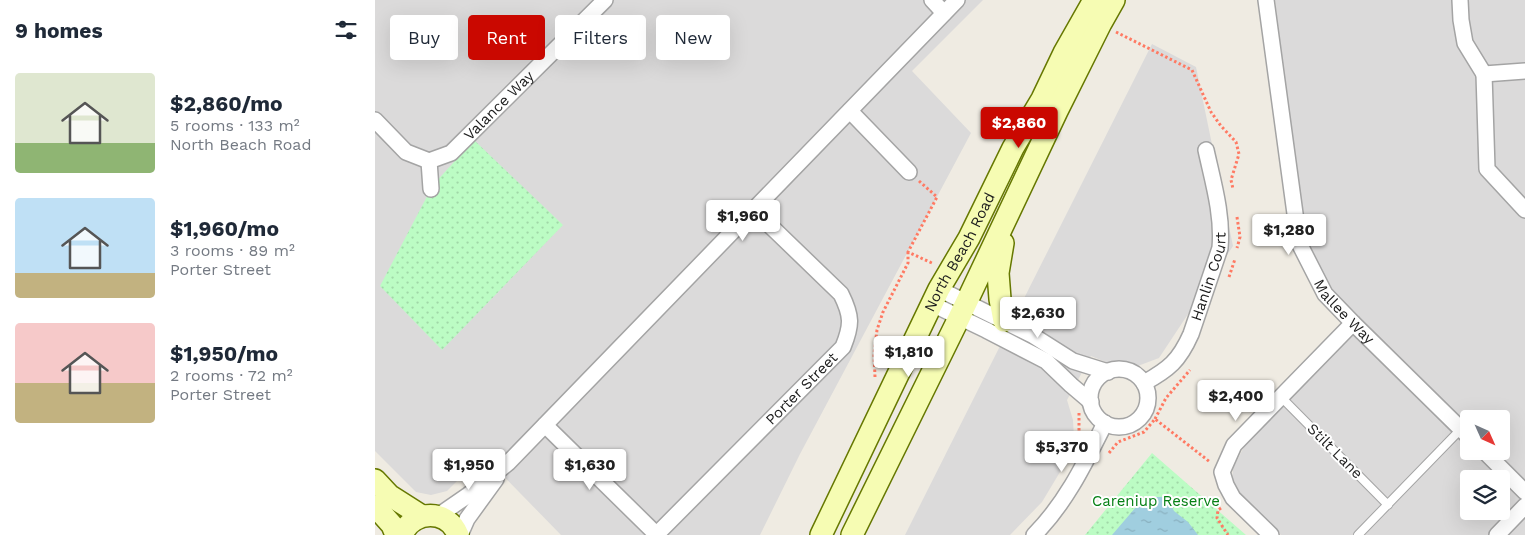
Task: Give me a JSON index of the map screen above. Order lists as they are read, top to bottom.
{
  "streets": {
    "main road": ["North Beach Road"],
    "street": [
      "Valance Way",
      "Hanlin Court",
      "Mallee Way",
      "Porter Street"
    ],
    "lane": ["Stilt Lane"]
  },
  "parks": ["Careniup Reserve"],
  "north": "bottom right",
  "page": {
    "heading": "9 homes",
    "chip": [
      "Buy",
      "Rent",
      "Filters",
      "New"
    ],
    "list": [
      {
        "name": "$2,860/mo",
        "note": "5 rooms · 133 m² · North Beach Road"
      },
      {
        "name": "$1,960/mo",
        "note": "3 rooms · 89 m² · Porter Street"
      },
      {
        "name": "$1,950/mo",
        "note": "2 rooms · 72 m² · Porter Street"
      }
    ],
    "price": [
      "$2,860",
      "$1,960",
      "$1,280",
      "$2,630",
      "$1,810",
      "$2,400",
      "$5,370",
      "$1,950",
      "$1,630"
    ]
  }
}
